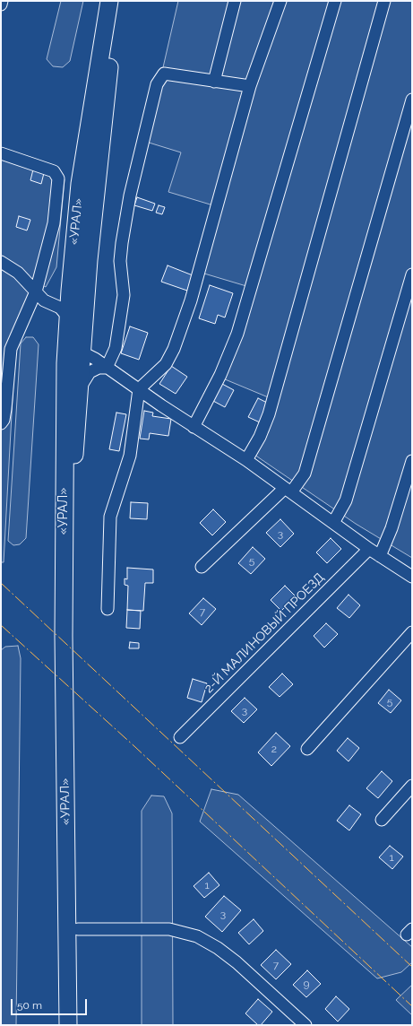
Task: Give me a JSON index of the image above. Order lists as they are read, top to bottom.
{
  "streets": {
    "highway": ["«УРАЛ»"],
    "street": ["2-Й МАЛИНОВЫЙ ПРОЕЗД"]
  },
  "house_numbers": [
    "3",
    "5",
    "7",
    "5",
    "3",
    "2",
    "1",
    "1",
    "3",
    "7",
    "9"
  ],
  "scale_bar": "50 m"
}
